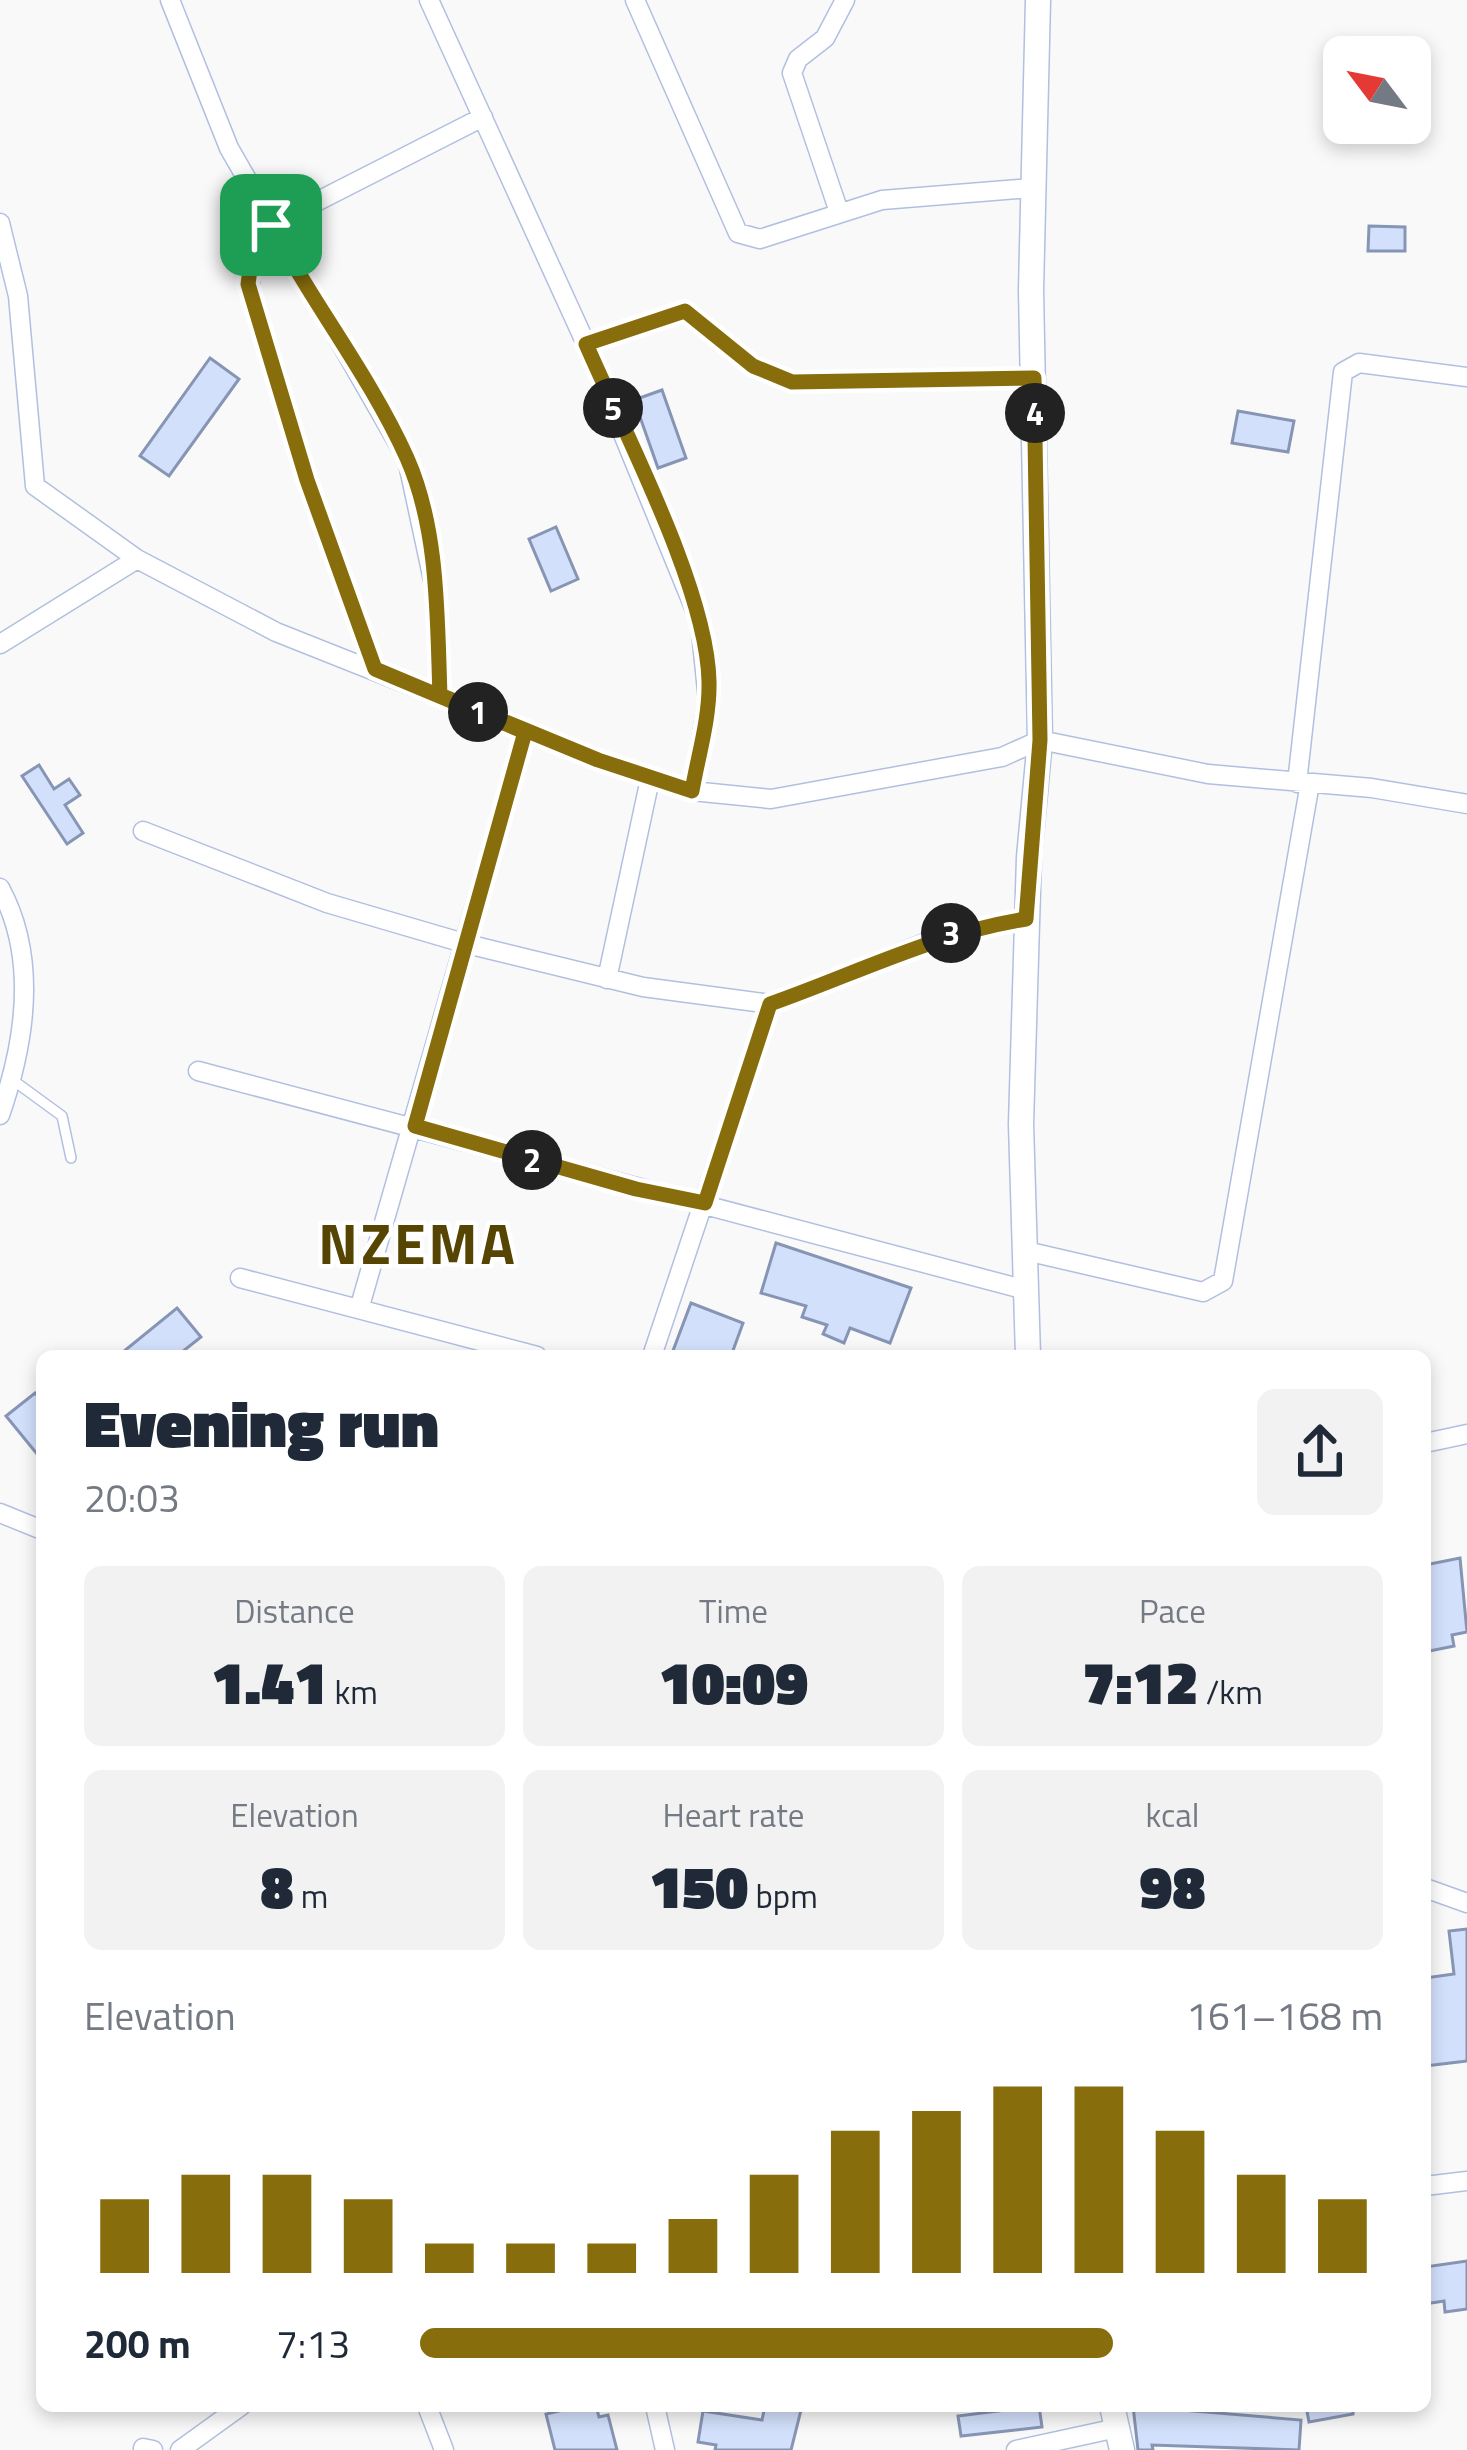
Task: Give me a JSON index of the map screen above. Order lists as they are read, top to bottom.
{
  "districts": ["NZEMA"],
  "north": "top left",
  "page": {
    "pins": [
      "5",
      "4",
      "1",
      "3",
      "2"
    ],
    "heading": ["Evening run", "20:03"],
    "stats": [
      ["Distance", "1.41 km"],
      ["Time", "10:09"],
      ["Pace", "7:12 /km"],
      ["Elevation", "8 m"],
      ["Heart rate", "150 bpm"],
      ["kcal", "98"]
    ],
    "chart": ["Elevation", "161–168 m"],
    "list": [
      {
        "name": "200 m",
        "note": "7:13"
      }
    ]
  }
}
